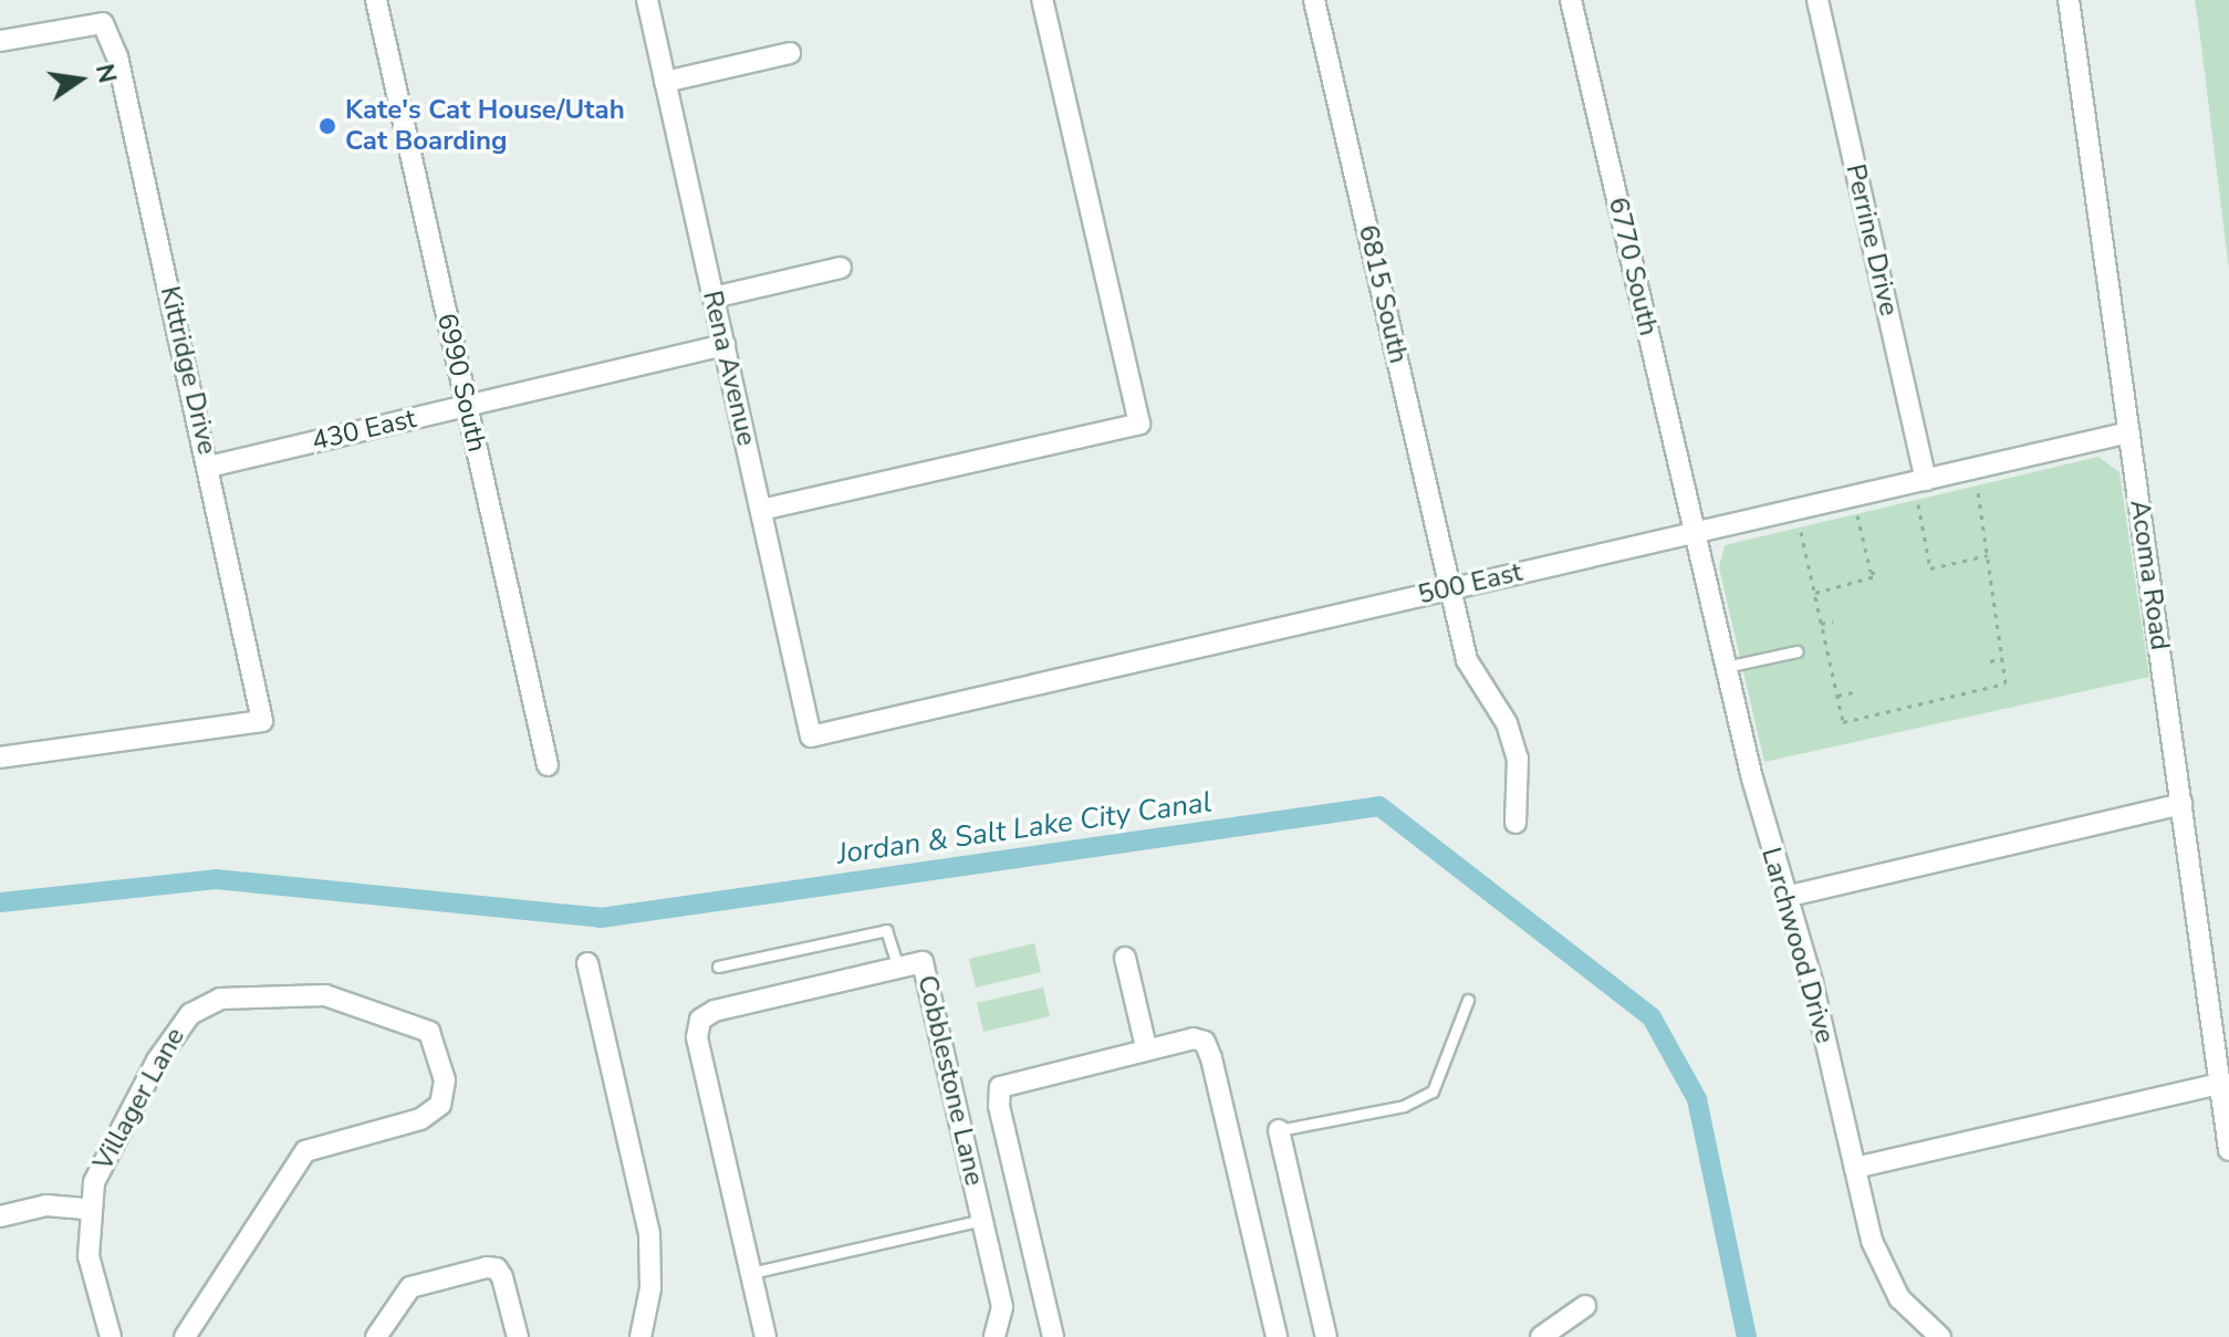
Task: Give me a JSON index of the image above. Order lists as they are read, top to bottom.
{
  "streets": {
    "street": [
      "Perrine Drive",
      "6770 South",
      "6815 South",
      "Rena Avenue",
      "Kittridge Drive",
      "6990 South",
      "430 East",
      "Acoma Road",
      "500 East",
      "Larchwood Drive",
      "Cobblestone Lane",
      "Villager Lane"
    ]
  },
  "crossings": [
    ["Perrine Drive", "500 East"],
    ["6770 South", "500 East"],
    ["6770 South", "Larchwood Drive"],
    ["6815 South", "500 East"],
    ["Rena Avenue", "430 East"],
    ["Rena Avenue", "500 East"],
    ["Kittridge Drive", "430 East"],
    ["6990 South", "430 East"],
    ["Acoma Road", "500 East"],
    ["500 East", "Larchwood Drive"]
  ],
  "water": ["Jordan & Salt Lake City Canal"],
  "places": ["Kate's Cat House/Utah Cat Boarding"],
  "north": "right"
}
